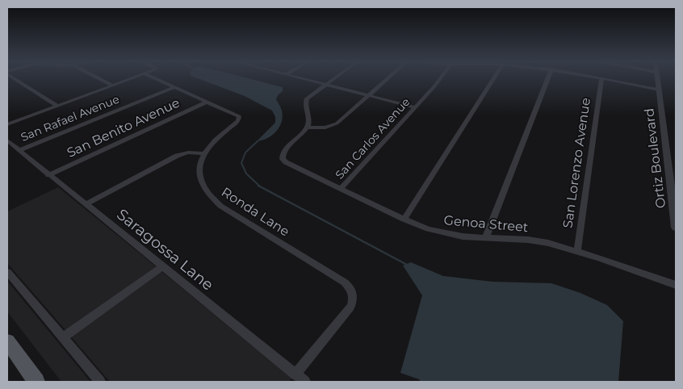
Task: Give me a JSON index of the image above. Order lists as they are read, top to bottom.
{
  "streets": {
    "street": [
      "San Rafael Avenue",
      "San Benito Avenue",
      "San Carlos Avenue",
      "Ortiz Boulevard",
      "San Lorenzo Avenue",
      "Ronda Lane",
      "Genoa Street",
      "Saragossa Lane"
    ]
  },
  "crossings": [
    ["San Rafael Avenue", "Saragossa Lane"],
    ["San Benito Avenue", "Ronda Lane"],
    ["San Benito Avenue", "Saragossa Lane"],
    ["San Carlos Avenue", "Genoa Street"],
    ["San Lorenzo Avenue", "Genoa Street"],
    ["Ronda Lane", "Saragossa Lane"]
  ]
}
